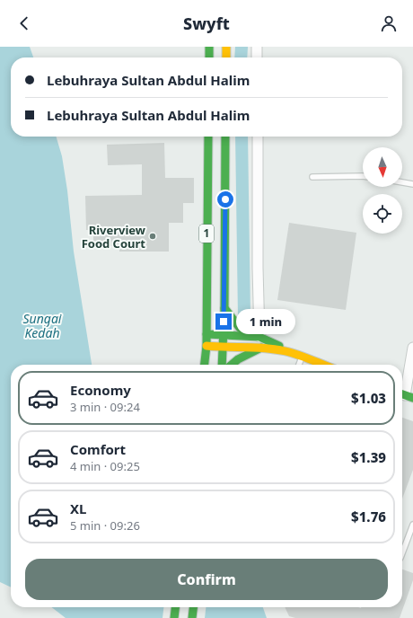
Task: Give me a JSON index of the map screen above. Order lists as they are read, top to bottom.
{
  "streets": {
    "main road": ["1"]
  },
  "water": ["Sungai Kedah"],
  "places": ["Riverview Food Court"],
  "north": "bottom",
  "page": {
    "header": "Swyft",
    "banner": ["Lebuhraya Sultan Abdul Halim", "Lebuhraya Sultan Abdul Halim"],
    "bubble": "1 min",
    "list": [
      {
        "name": "Economy",
        "note": "3 min · 09:24",
        "value": "$1.03"
      },
      {
        "name": "Comfort",
        "note": "4 min · 09:25",
        "value": "$1.39"
      },
      {
        "name": "XL",
        "note": "5 min · 09:26",
        "value": "$1.76"
      }
    ],
    "buttons": "Confirm"
  }
}
